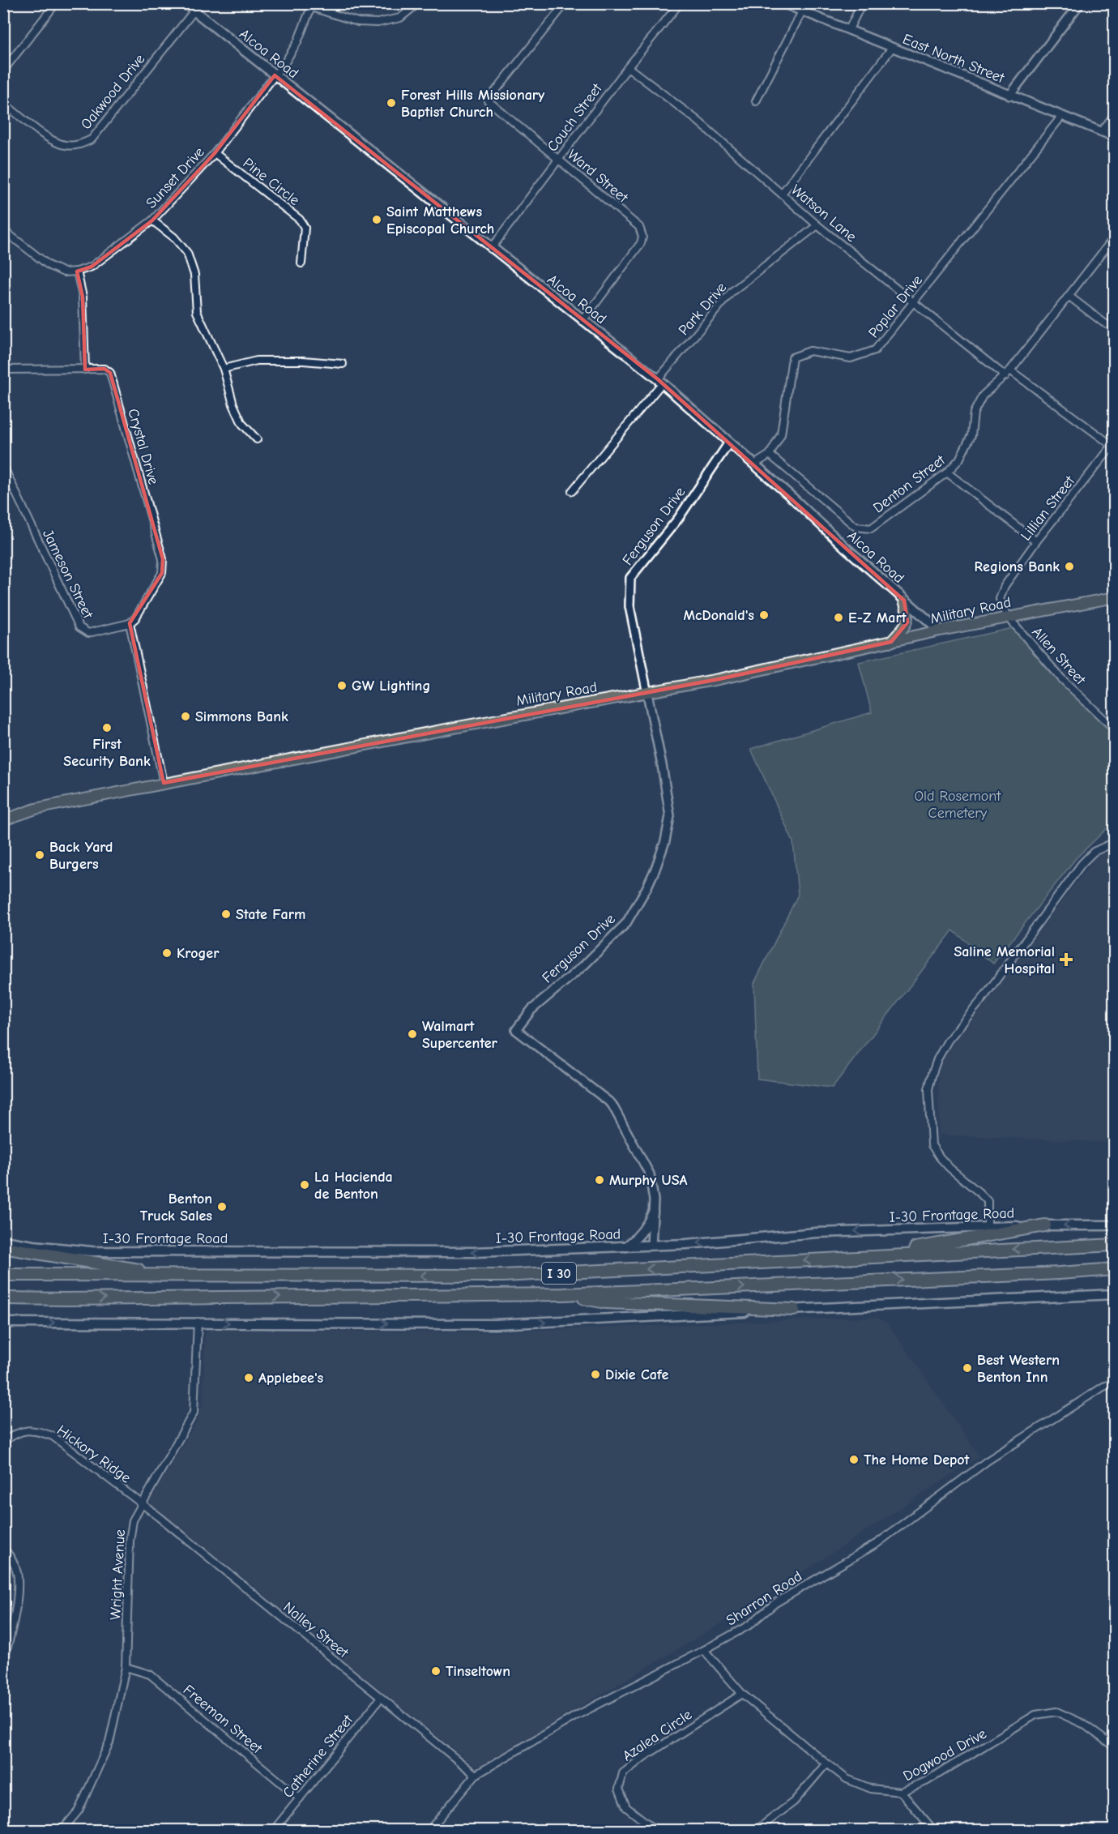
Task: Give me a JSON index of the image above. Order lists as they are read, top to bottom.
{
  "streets": {
    "highway": ["I 30"],
    "main road": ["Alcoa Road", "Military Road", "I-30 Frontage Road"],
    "street": [
      "East North Street",
      "Oakwood Drive",
      "Couch Street",
      "Ward Street",
      "Sunset Drive",
      "Pine Circle",
      "Watson Lane",
      "Poplar Drive",
      "Park Drive",
      "Crystal Drive",
      "Denton Street",
      "Lillian Street",
      "Ferguson Drive",
      "Jameson Street",
      "Allen Street",
      "Hickory Ridge",
      "Wright Avenue",
      "Sharron Road",
      "Nalley Street",
      "Freeman Street",
      "Azalea Circle",
      "Dogwood Drive",
      "Catherine Street"
    ]
  },
  "crossings": [
    ["Alcoa Road", "Oakwood Drive"],
    ["Alcoa Road", "Couch Street"],
    ["Alcoa Road", "Ward Street"],
    ["Alcoa Road", "Sunset Drive"],
    ["Alcoa Road", "Poplar Drive"],
    ["Alcoa Road", "Park Drive"],
    ["Alcoa Road", "Ferguson Drive"],
    ["Alcoa Road", "Military Road"],
    ["East North Street", "Poplar Drive"],
    ["Couch Street", "Ward Street"],
    ["Couch Street", "Watson Lane"],
    ["Sunset Drive", "Pine Circle"],
    ["Watson Lane", "Poplar Drive"],
    ["Watson Lane", "Park Drive"],
    ["Watson Lane", "Denton Street"],
    ["Watson Lane", "Lillian Street"],
    ["Poplar Drive", "Denton Street"],
    ["Crystal Drive", "Jameson Street"],
    ["Lillian Street", "Military Road"],
    ["Lillian Street", "Allen Street"],
    ["Ferguson Drive", "Military Road"],
    ["Ferguson Drive", "I-30 Frontage Road"],
    ["Military Road", "Allen Street"],
    ["Hickory Ridge", "Wright Avenue"],
    ["Hickory Ridge", "Nalley Street"],
    ["Wright Avenue", "Nalley Street"],
    ["Wright Avenue", "Freeman Street"],
    ["Sharron Road", "Nalley Street"],
    ["Sharron Road", "Dogwood Drive"],
    ["Nalley Street", "Catherine Street"],
    ["Freeman Street", "Catherine Street"],
    ["Azalea Circle", "Dogwood Drive"]
  ],
  "parks": ["Old Rosemont Cemetery"],
  "places": {
    "other": [
      "Forest Hills Missionary Baptist Church",
      "Saint Matthews Episcopal Church",
      "Regions Bank",
      "McDonald's",
      "E-Z Mart",
      "GW Lighting",
      "Simmons Bank",
      "First Security Bank",
      "Back Yard Burgers",
      "State Farm",
      "Kroger",
      "Walmart Supercenter",
      "Murphy USA",
      "La Hacienda de Benton",
      "Benton Truck Sales",
      "Best Western Benton Inn",
      "Dixie Cafe",
      "Applebee's",
      "The Home Depot",
      "Tinseltown"
    ],
    "health": ["Saline Memorial Hospital"]
  }
}
